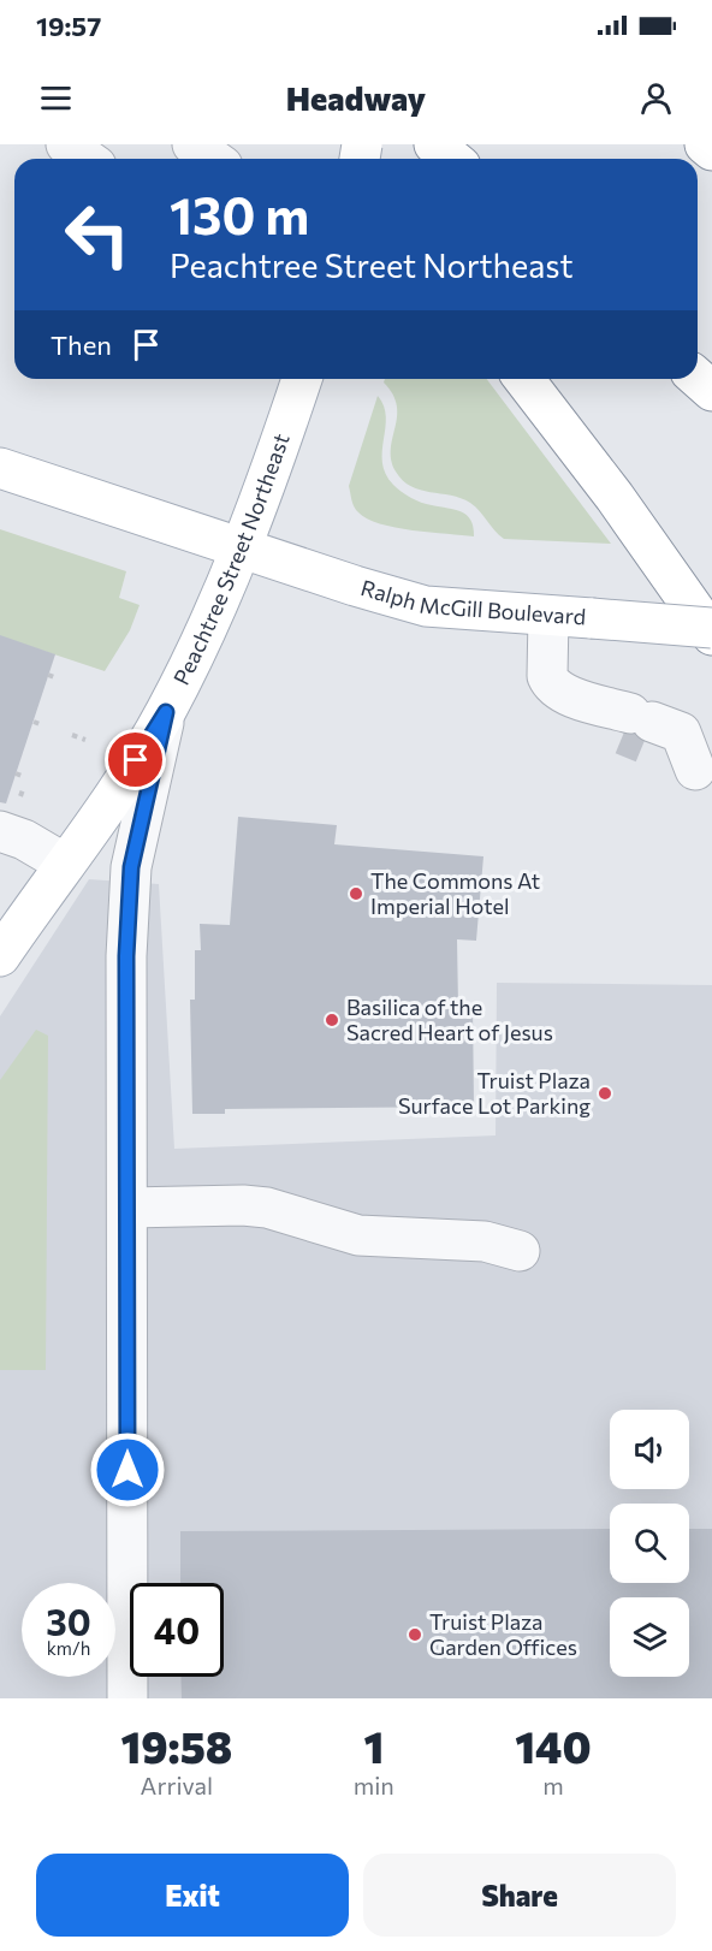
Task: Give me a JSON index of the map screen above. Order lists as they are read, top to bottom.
{
  "streets": {
    "main road": ["Peachtree Street Northeast", "Ralph McGill Boulevard"]
  },
  "crossings": [
    ["Peachtree Street Northeast", "Ralph McGill Boulevard"]
  ],
  "places": [
    "The Commons At Imperial Hotel",
    "Basilica of the Sacred Heart of Jesus",
    "Truist Plaza Surface Lot Parking",
    "Truist Plaza Garden Offices"
  ],
  "page": {
    "status": "19:57",
    "header": "Headway",
    "turn": ["130 m", "Peachtree Street Northeast"],
    "then": "Then",
    "speed": "30 km/h",
    "limit": "40",
    "eta": [
      "19:58",
      "Arrival",
      "1",
      "min",
      "140",
      "m"
    ],
    "buttons": ["Exit", "Share"]
  }
}
